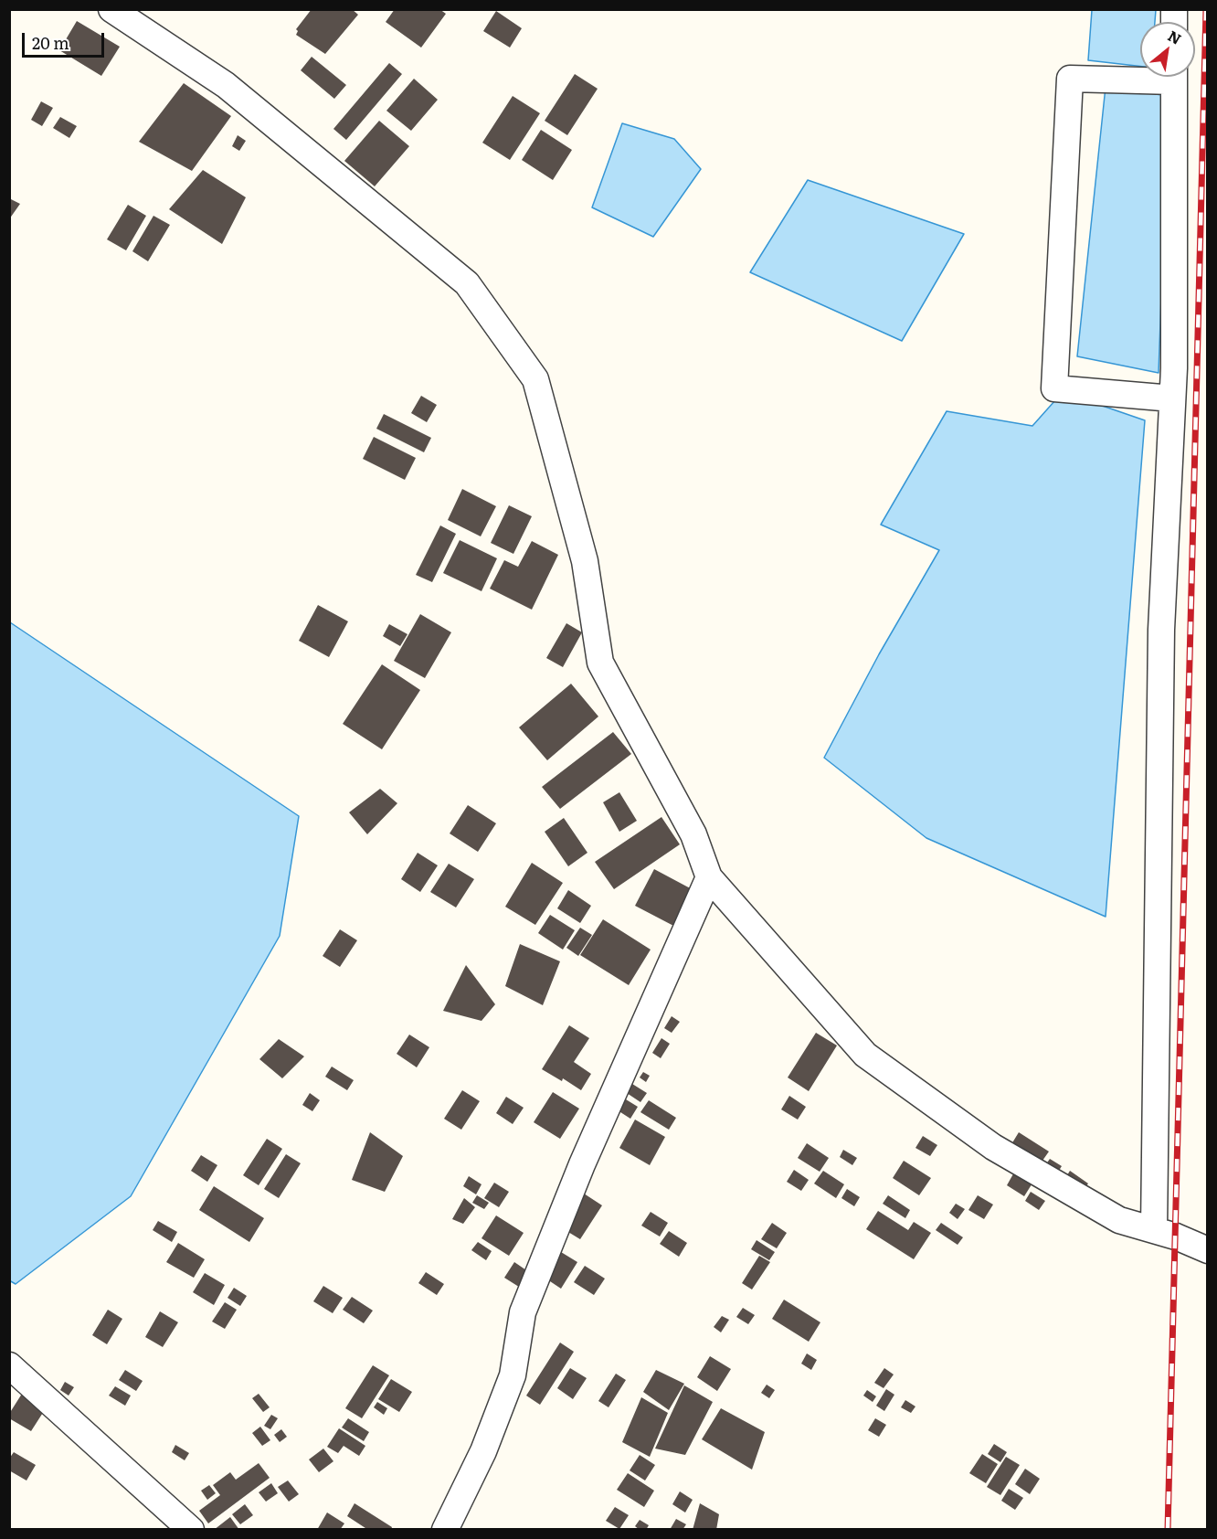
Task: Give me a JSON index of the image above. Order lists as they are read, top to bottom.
{
  "scale_bar": "20 m",
  "north": "top right"
}
